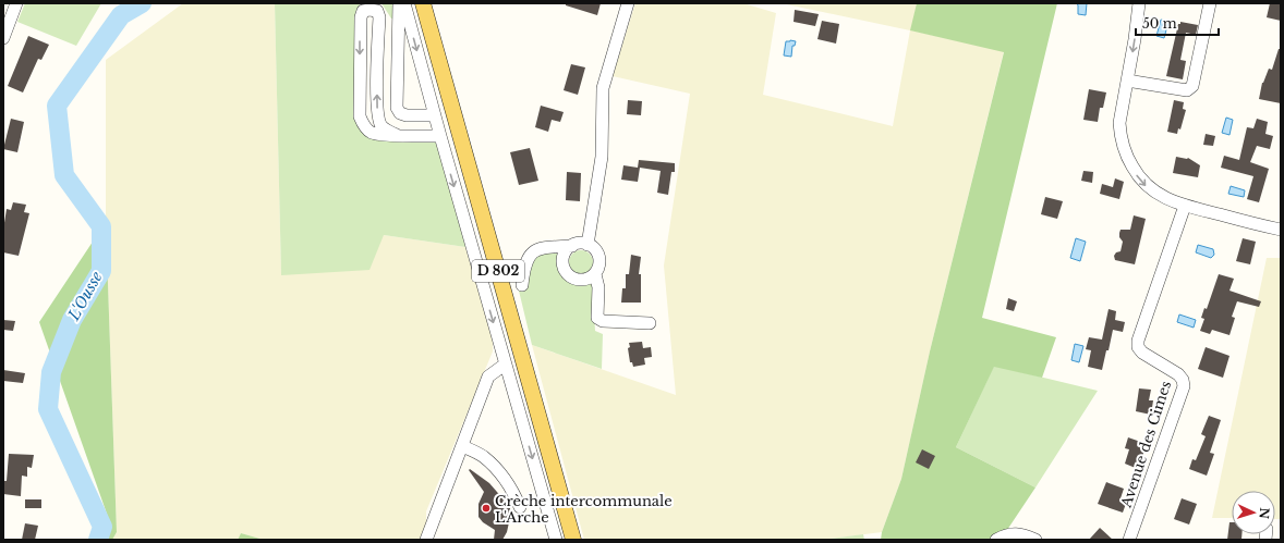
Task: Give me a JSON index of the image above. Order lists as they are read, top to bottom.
{
  "streets": {
    "main road": ["D 802"],
    "street": ["Avenue des Cimes"]
  },
  "water": ["L'Ousse"],
  "places": ["Crèche intercommunale L'Arche"],
  "scale_bar": "50 m",
  "north": "right"
}
